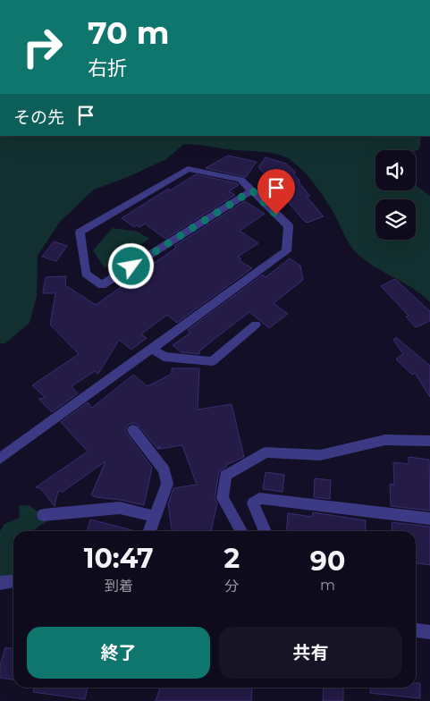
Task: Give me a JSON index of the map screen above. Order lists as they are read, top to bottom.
{
  "page": {
    "turn": ["70 m", "右折"],
    "then": "その先",
    "eta": [
      "10:47",
      "到着",
      "2",
      "分",
      "90",
      "m"
    ],
    "buttons": ["終了", "共有"]
  }
}
